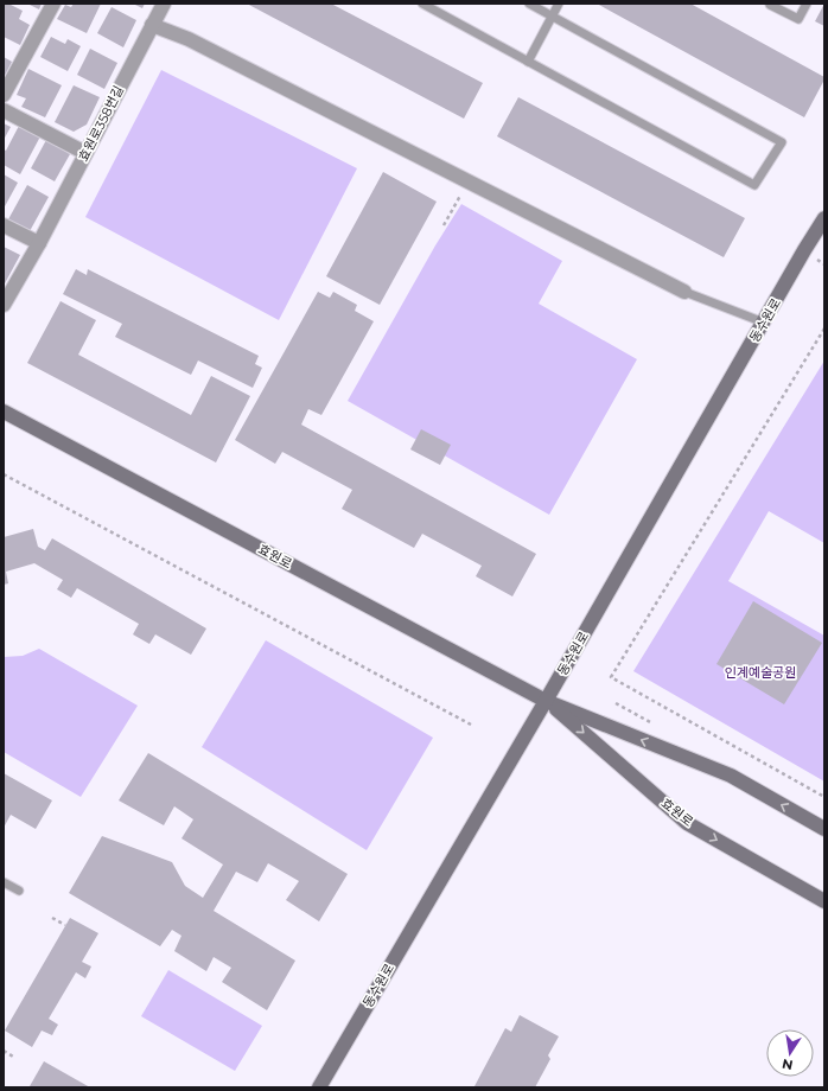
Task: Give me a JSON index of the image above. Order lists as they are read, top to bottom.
{
  "streets": {
    "street": ["효원로358번길", "동수원로", "효원로"]
  },
  "crossings": [
    ["동수원로", "효원로"]
  ],
  "parks": ["인계예술공원"],
  "north": "bottom"
}
